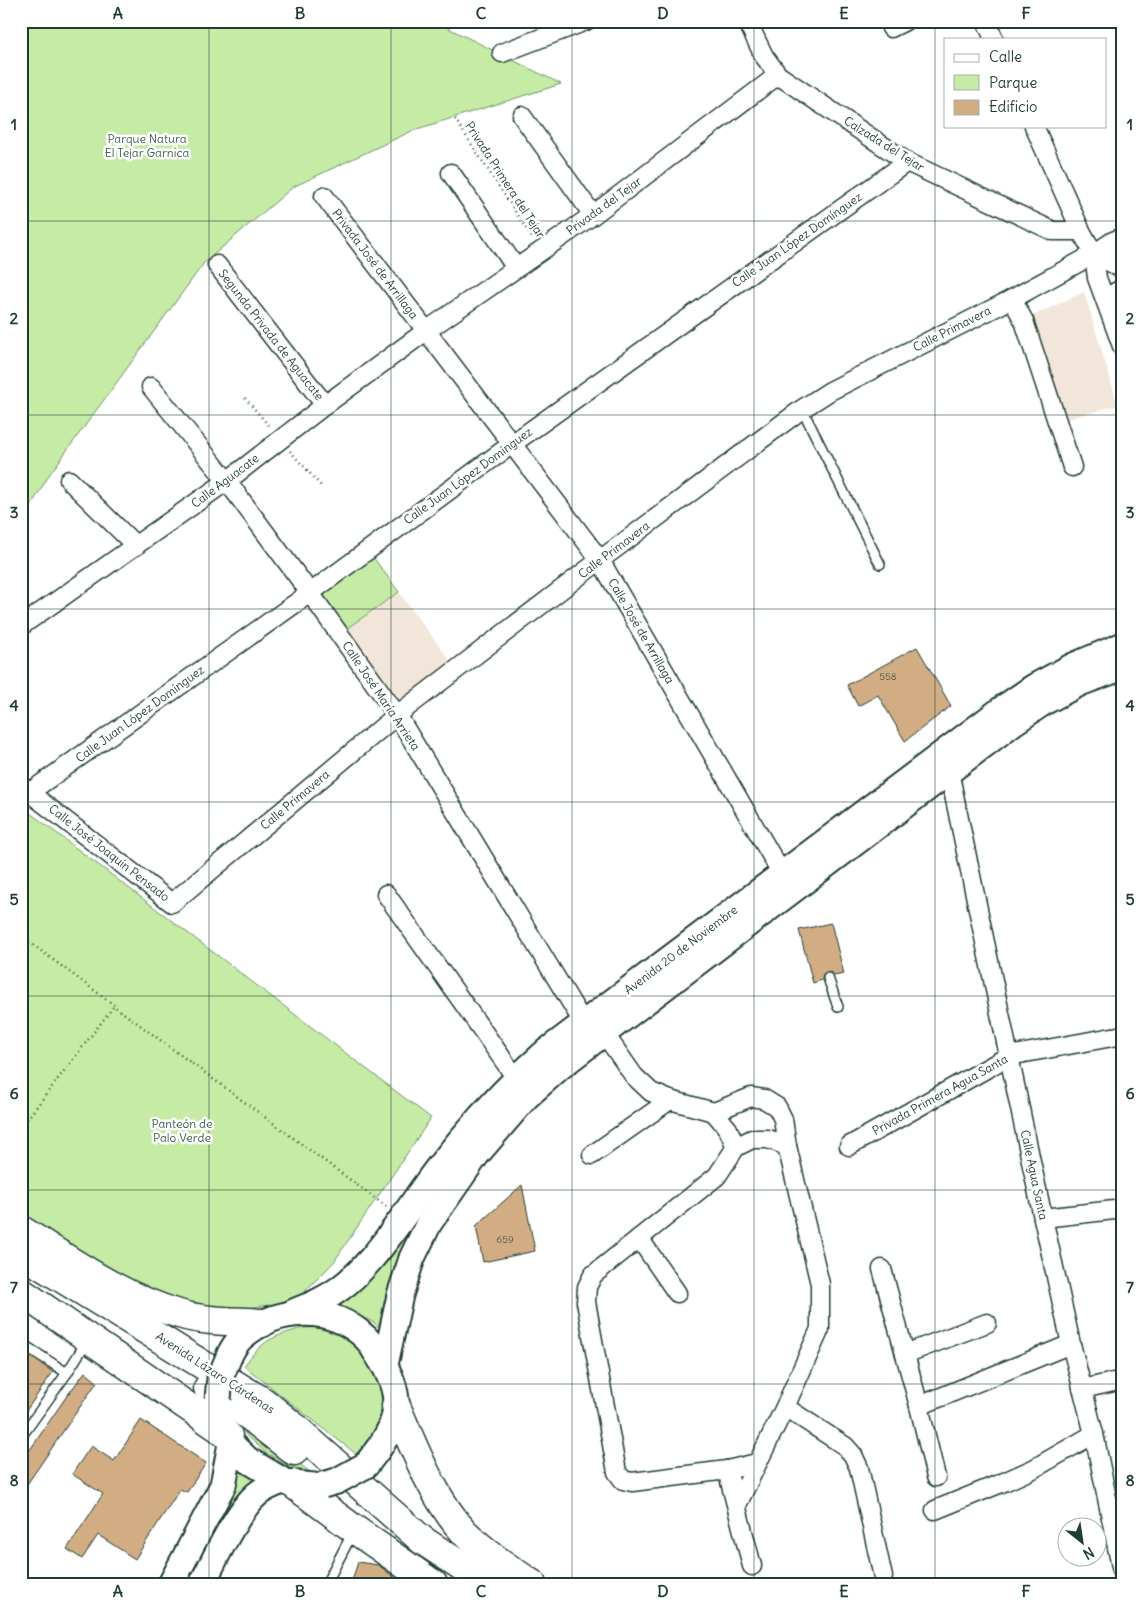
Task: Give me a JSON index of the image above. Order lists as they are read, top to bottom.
{
  "streets": {
    "highway": ["Avenida Lázaro Cárdenas"],
    "main road": ["Avenida 20 de Noviembre"],
    "street": [
      "Calzada del Tejar",
      "Privada del Tejar",
      "Calle Juan López Domínguez",
      "Privada José de Arrillaga",
      "Calle Primavera",
      "Segunda Privada de Aguacate",
      "Calle Aguacate",
      "Calle José de Arrillaga",
      "Calle José María Arrieta",
      "Calle José Joaquín Pensado",
      "Privada Primera Agua Santa",
      "Calle Agua Santa"
    ],
    "path": ["Privada Primera del Tejar"]
  },
  "crossings": [
    ["Calzada del Tejar", "Privada del Tejar"],
    ["Calzada del Tejar", "Calle Juan López Domínguez"],
    ["Privada Primera del Tejar", "Privada del Tejar"],
    ["Privada del Tejar", "Privada José de Arrillaga"],
    ["Privada del Tejar", "Calle Aguacate"],
    ["Privada del Tejar", "Calle José de Arrillaga"],
    ["Calle Juan López Domínguez", "Calle José de Arrillaga"],
    ["Calle Juan López Domínguez", "Calle José María Arrieta"],
    ["Calle Juan López Domínguez", "Calle José Joaquín Pensado"],
    ["Privada José de Arrillaga", "Calle Aguacate"],
    ["Privada José de Arrillaga", "Calle José de Arrillaga"],
    ["Calle Primavera", "Calle José de Arrillaga"],
    ["Calle Primavera", "Calle José María Arrieta"],
    ["Calle Primavera", "Calle José Joaquín Pensado"],
    ["Segunda Privada de Aguacate", "Calle Aguacate"],
    ["Calle Aguacate", "Calle José de Arrillaga"],
    ["Calle Aguacate", "Calle José María Arrieta"],
    ["Calle José de Arrillaga", "Avenida 20 de Noviembre"],
    ["Calle José María Arrieta", "Avenida 20 de Noviembre"],
    ["Avenida 20 de Noviembre", "Calle Agua Santa"],
    ["Privada Primera Agua Santa", "Calle Agua Santa"]
  ],
  "parks": ["Parque Natura El Tejar Garnica", "Panteón de Palo Verde"],
  "house_numbers": ["558", "659"],
  "legend": ["Calle", "Parque", "Edificio"],
  "north": "bottom right",
  "grid": {
    "columns": [
      "A",
      "B",
      "C",
      "D",
      "E",
      "F"
    ],
    "rows": [
      "1",
      "2",
      "3",
      "4",
      "5",
      "6",
      "7",
      "8"
    ]
  }
}
